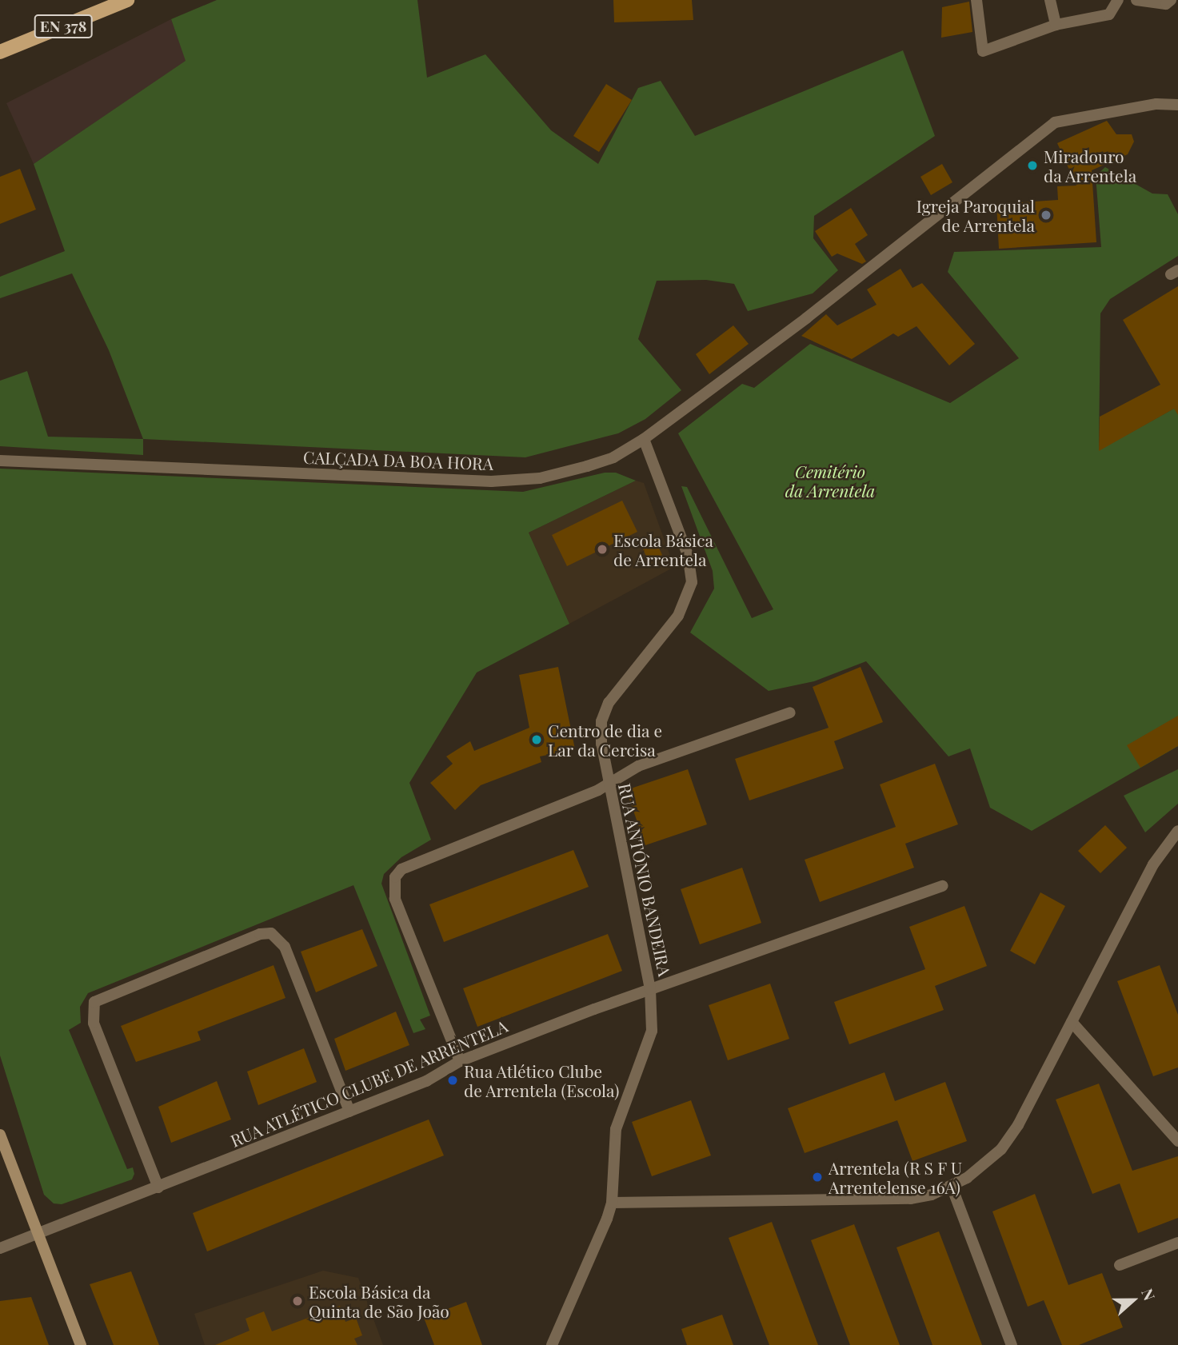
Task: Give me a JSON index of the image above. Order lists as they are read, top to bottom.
{
  "streets": {
    "main road": ["EN 378"],
    "street": ["CALÇADA DA BOA HORA", "RUA ANTÓNIO BANDEIRA", "RUA ATLÉTICO CLUBE DE ARRENTELA"]
  },
  "crossings": [
    ["CALÇADA DA BOA HORA", "RUA ANTÓNIO BANDEIRA"],
    ["RUA ANTÓNIO BANDEIRA", "RUA ATLÉTICO CLUBE DE ARRENTELA"]
  ],
  "parks": ["Cemitério da Arrentela"],
  "places": [
    "Miradouro da Arrentela",
    "Igreja Paroquial de Arrentela",
    "Escola Básica de Arrentela",
    "Centro de dia e Lar da Cercisa",
    "Rua Atlético Clube de Arrentela (Escola)",
    "Arrentela (R S F U Arrentelense 16A)",
    "Escola Básica da Quinta de São João"
  ],
  "north": "right"
}
